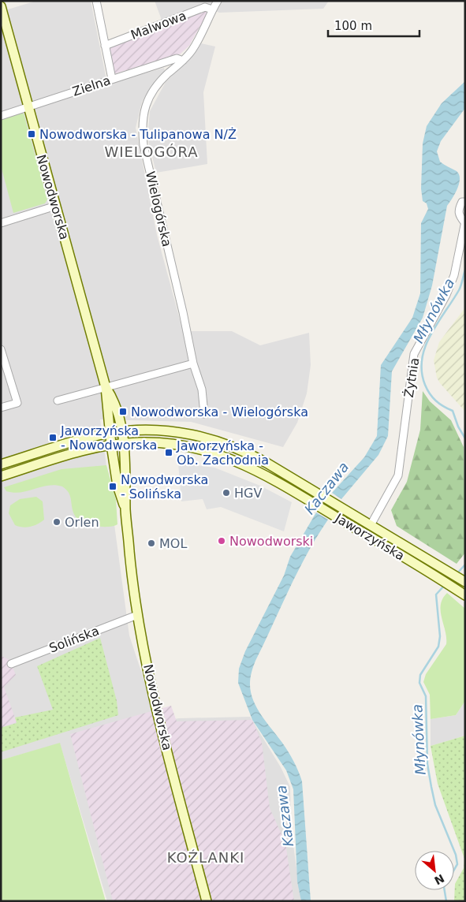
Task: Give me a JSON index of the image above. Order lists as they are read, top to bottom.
{
  "streets": {
    "street": [
      "Malwowa",
      "Zielna",
      "Nowodworska",
      "Wielogórska",
      "Żytnia",
      "Jaworzyńska",
      "Solińska"
    ]
  },
  "crossings": [
    ["Malwowa", "Wielogórska"],
    ["Zielna", "Nowodworska"],
    ["Zielna", "Wielogórska"],
    ["Nowodworska", "Jaworzyńska"],
    ["Nowodworska", "Solińska"],
    ["Żytnia", "Jaworzyńska"]
  ],
  "districts": ["WIELOGÓRA", "KOŹLANKI"],
  "water": ["Młynówka", "Kaczawa"],
  "places": {
    "transit": [
      "Nowodworska - Tulipanowa N/Ż",
      "Nowodworska - Wielogórska",
      "Jaworzyńska - Nowodworska",
      "Jaworzyńska - Ob. Zachodnia",
      "Nowodworska - Solińska"
    ],
    "other": [
      "HGV",
      "Orlen",
      "Nowodworski",
      "MOL"
    ]
  },
  "scale_bar": "100 m",
  "north": "bottom right"
}
